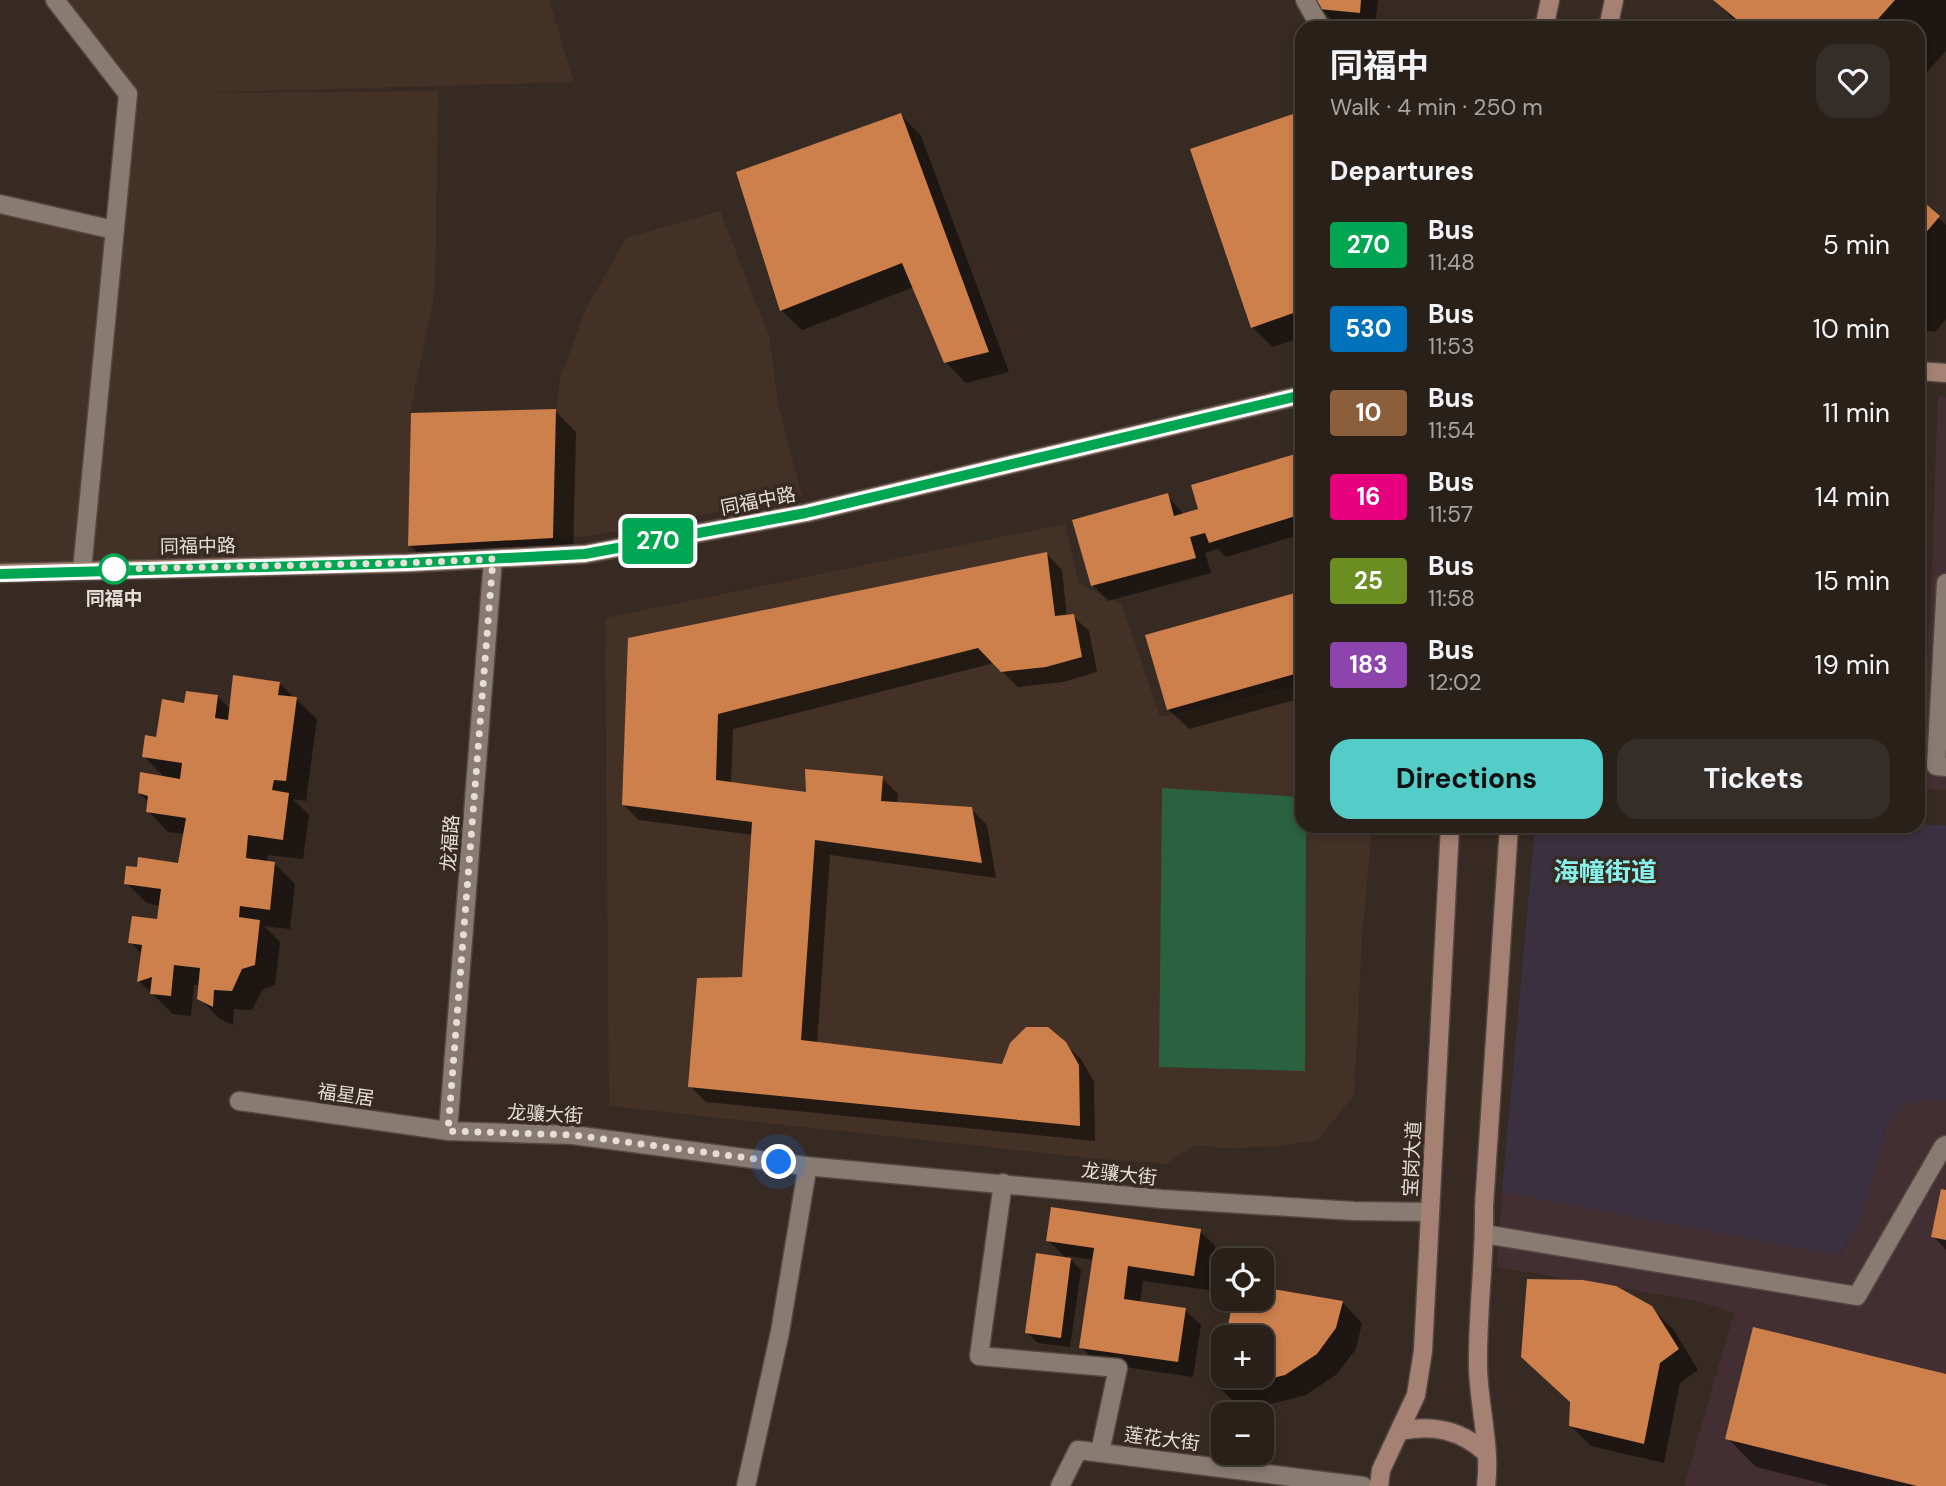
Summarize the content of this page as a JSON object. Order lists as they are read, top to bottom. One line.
{"streets":{"main road":["同福中路","宝岗大道"],"street":["龙福路","福星居","龙骧大街","莲花大街"]},"crossings":[["同福中路","龙福路"],["龙福路","福星居"],["龙福路","龙骧大街"],["福星居","龙骧大街"],["龙骧大街","宝岗大道"]],"districts":["海幢街道"],"places":["同福中"],"lines":["bus line 270"],"page":{"on_map":"270","heading":[["同福中","Walk · 4 min · 250 m"],"Departures"],"list":[{"mark":"270","name":"Bus","note":"11:48","value":"5 min"},{"mark":"530","name":"Bus","note":"11:53","value":"10 min"},{"mark":"10","name":"Bus","note":"11:54","value":"11 min"},{"mark":"16","name":"Bus","note":"11:57","value":"14 min"},{"mark":"25","name":"Bus","note":"11:58","value":"15 min"},{"mark":"183","name":"Bus","note":"12:02","value":"19 min"}],"buttons":["Directions","Tickets"],"map_buttons":["+","−"]}}
